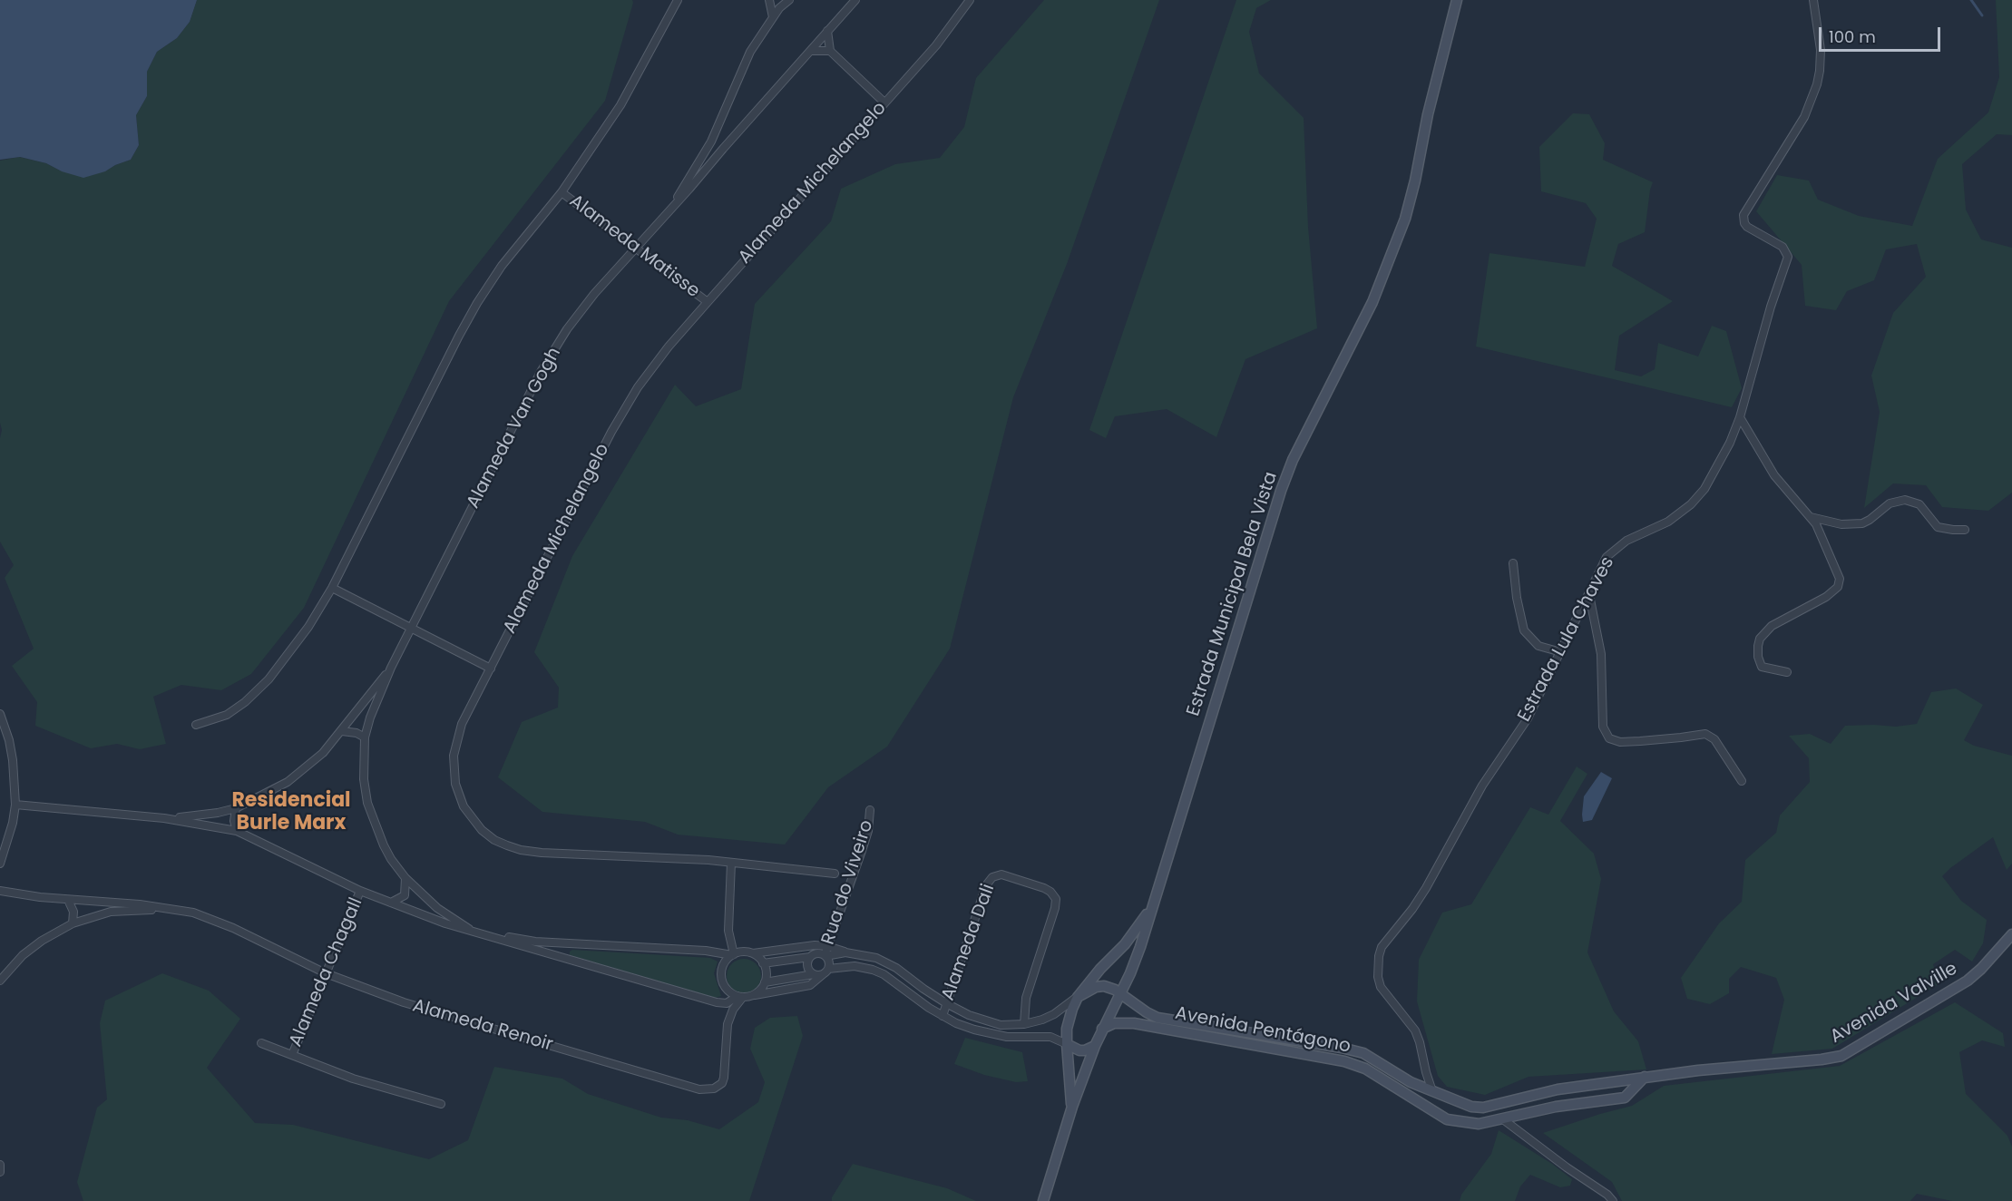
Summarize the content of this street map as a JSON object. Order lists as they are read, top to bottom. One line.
{"streets":{"main road":["Estrada Municipal Bela Vista","Avenida Valville","Avenida Pentágono"],"street":["Alameda Michelangelo","Alameda Matisse","Alameda Van Gogh","Estrada Lula Chaves","Rua do Viveiro","Alameda Dali","Alameda Chagall","Alameda Renoir"]},"crossings":[["Alameda Michelangelo","Alameda Matisse"],["Alameda Matisse","Alameda Van Gogh"],["Estrada Municipal Bela Vista","Avenida Pentágono"],["Estrada Lula Chaves","Avenida Pentágono"],["Alameda Chagall","Alameda Renoir"],["Avenida Valville","Avenida Pentágono"]],"districts":["Residencial Burle Marx"],"scale_bar":"100 m"}
